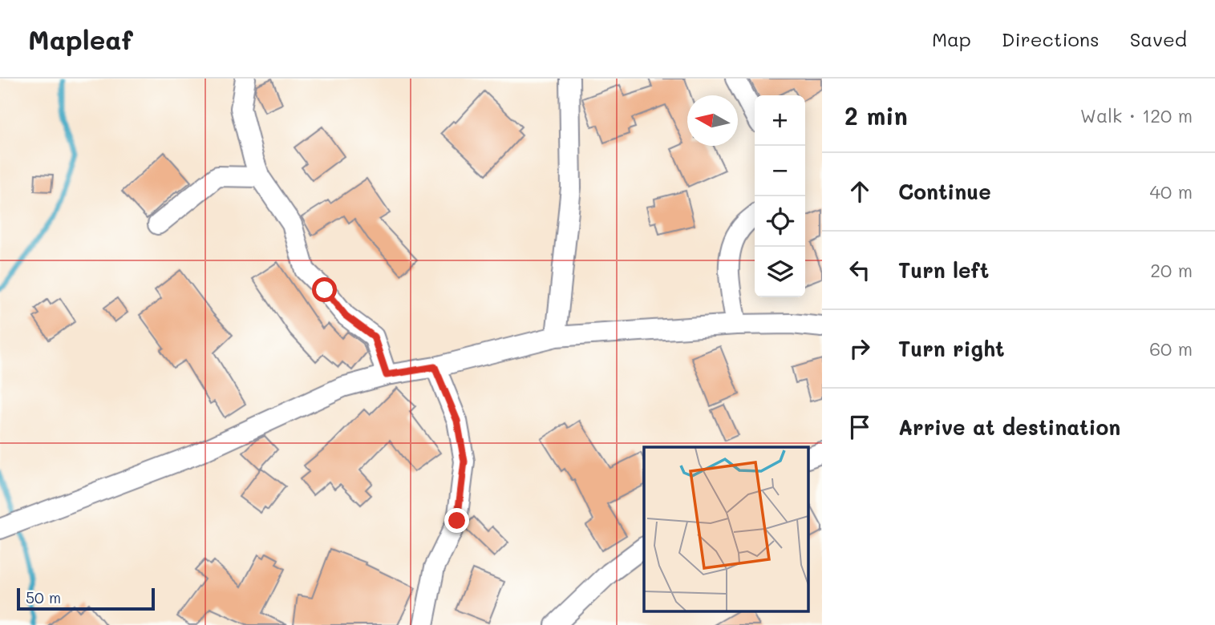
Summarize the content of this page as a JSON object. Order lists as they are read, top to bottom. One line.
{"scale_bar":"50 m","north":"left","page":{"header":"Mapleaf","nav":["Map","Directions","Saved"],"heading":["2 min","Walk · 120 m"],"map_buttons":["+","−"],"list":[["Continue","40 m"],["Turn left","20 m"],["Turn right","60 m"],"Arrive at destination"],"scale":"50 m"}}
